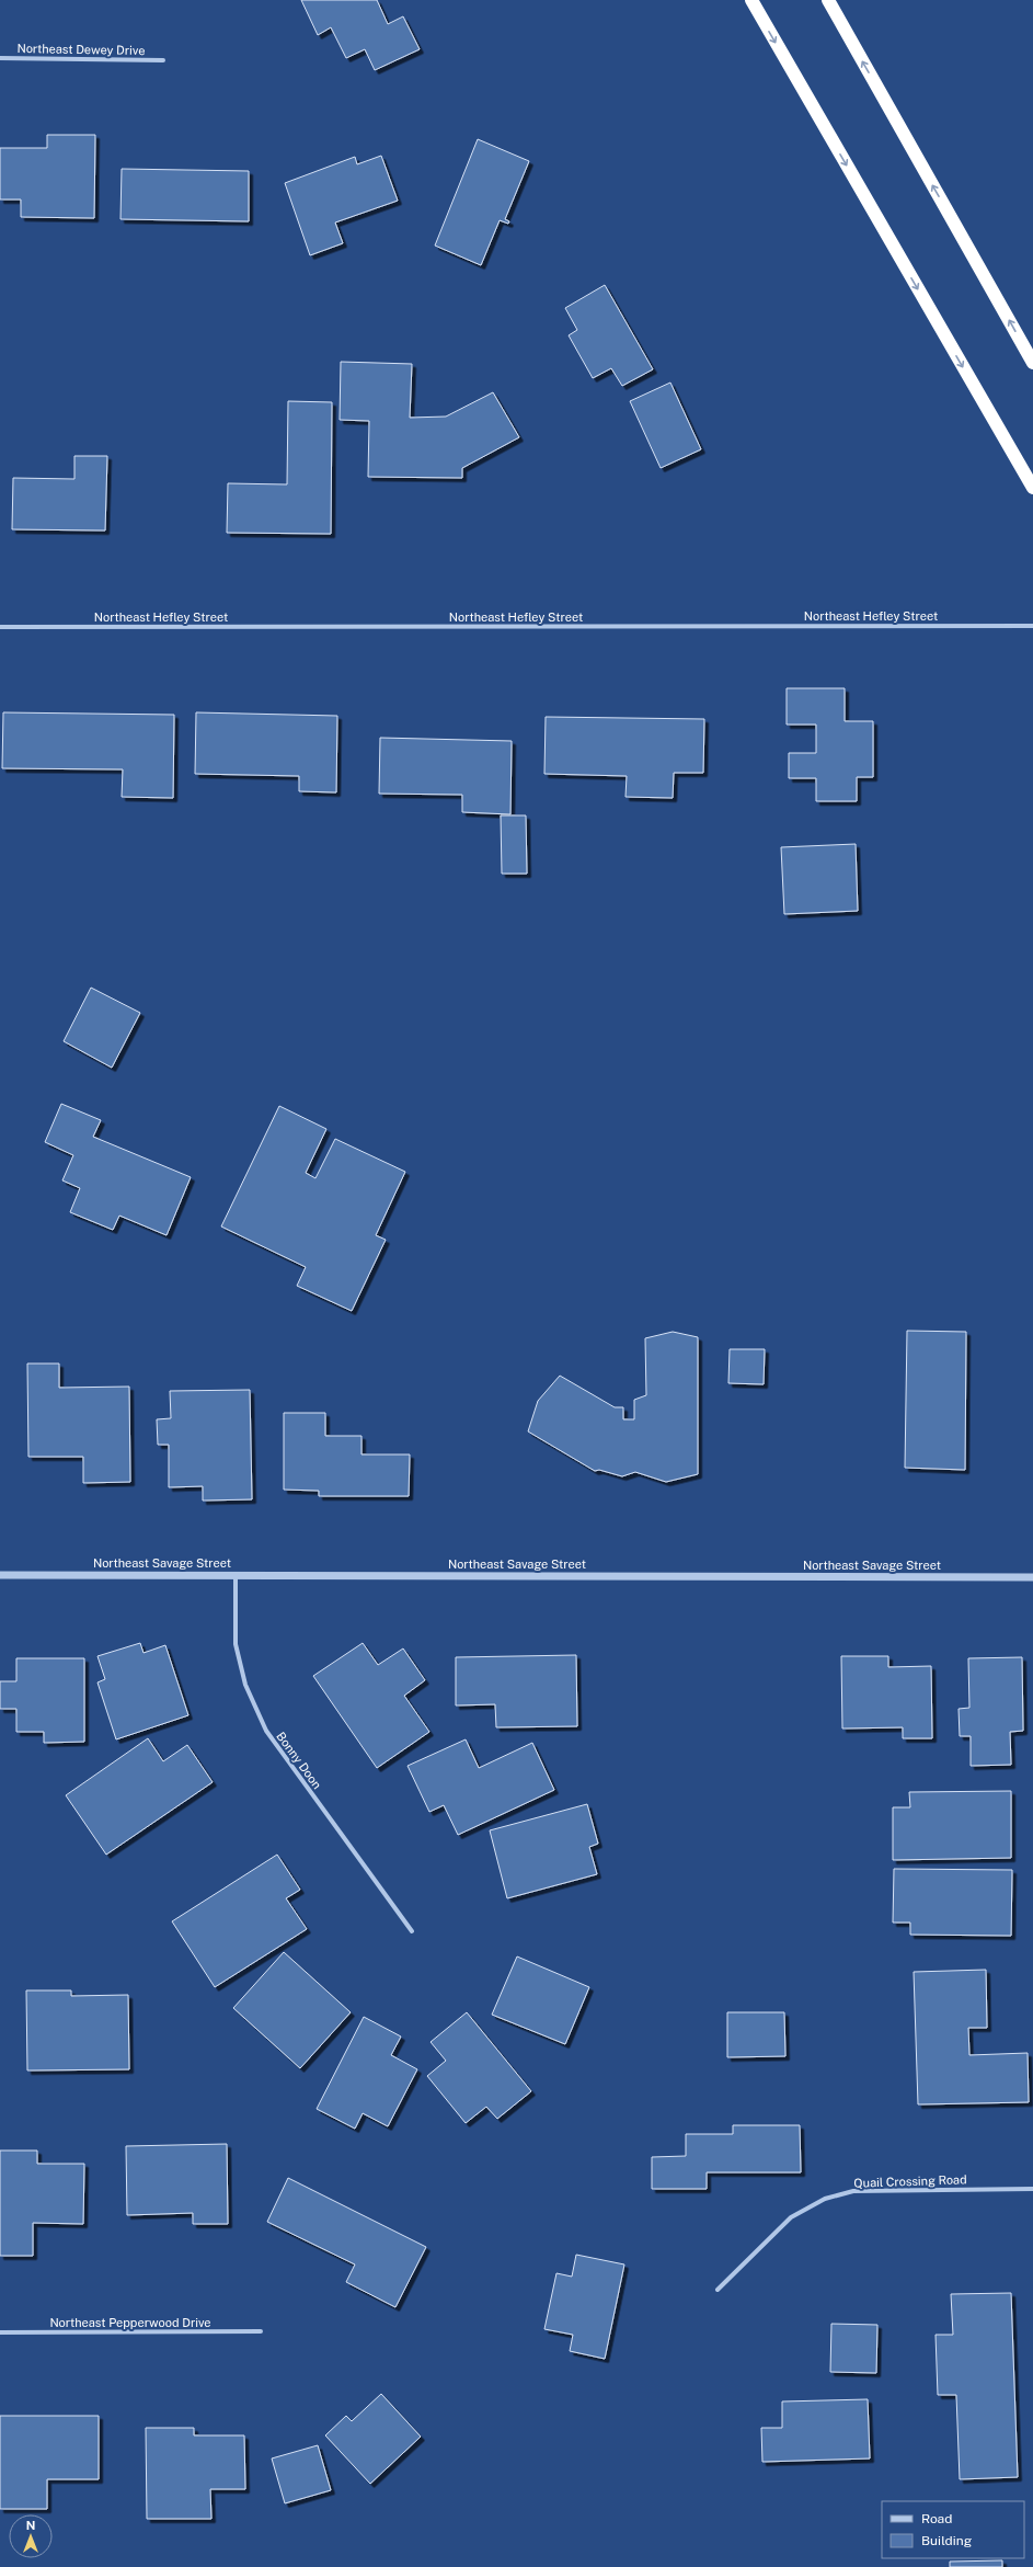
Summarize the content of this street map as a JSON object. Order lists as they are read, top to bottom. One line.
{"streets":{"street":["Northeast Dewey Drive","Northeast Hefley Street","Northeast Savage Street","Bonny Doon","Quail Crossing Road","Northeast Pepperwood Drive"]},"crossings":[["Northeast Savage Street","Bonny Doon"]],"legend":["Road","Building"],"north":"top"}
